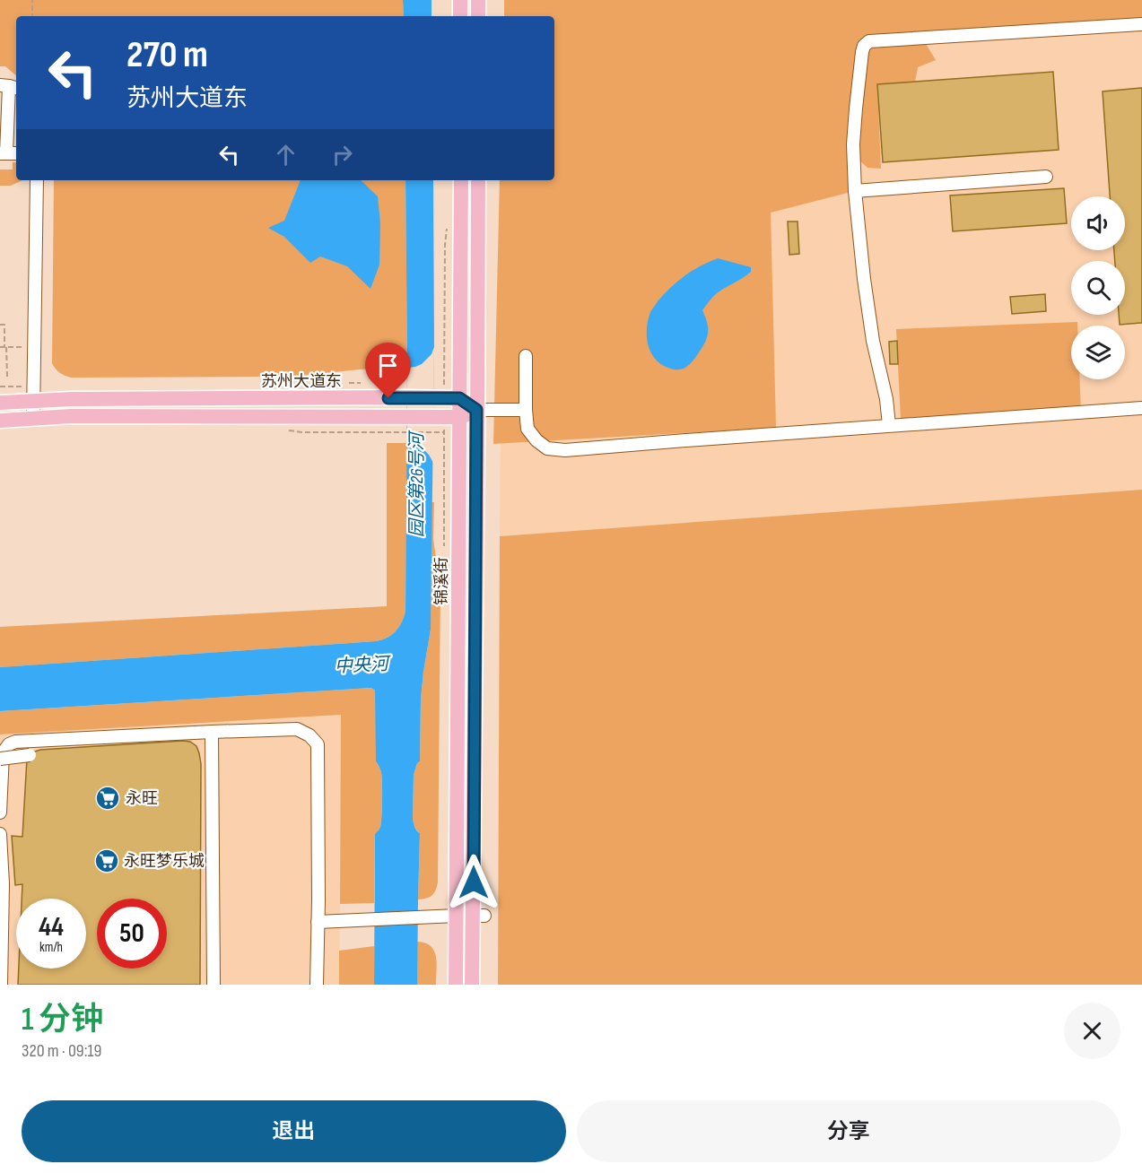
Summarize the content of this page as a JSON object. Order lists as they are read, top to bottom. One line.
{"streets":{"main road":["苏州大道东","锦溪街"]},"crossings":[["苏州大道东","锦溪街"]],"water":["园区第26号河","中央河"],"places":{"supermarket":["永旺","永旺梦乐城"]},"page":{"turn":["270 m","苏州大道东"],"speed":"44 km/h","limit":"50","heading":["1 分钟","320 m · 09:19"],"buttons":["退出","分享"]}}
